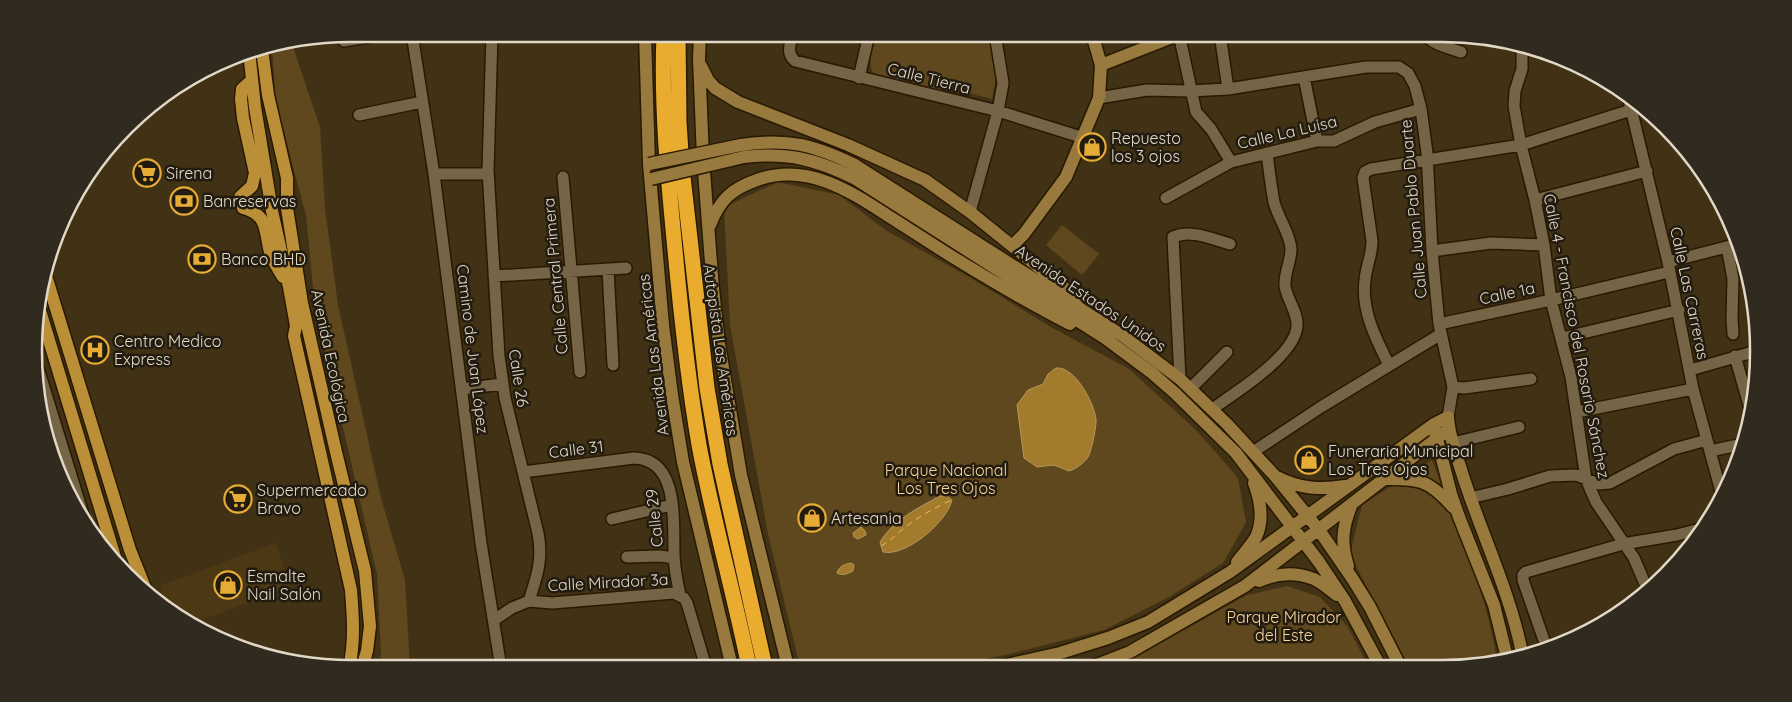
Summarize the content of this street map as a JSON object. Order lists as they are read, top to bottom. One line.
{"streets":{"highway":["Autopista Las Américas"],"main road":["Avenida Ecológica"],"street":["Calle Tierra","Calle La Luisa","Calle Juan Pablo Duarte","Calle Central Primera","Calle 1a","Calle Las Carreras","Avenida Estados Unidos","Calle 4 - Francisco del Rosario Sánchez","Camino de Juan López","Avenida Las Américas","Calle 26","Calle 31","Calle 29","Calle Mirador 3a"]},"crossings":[["Calle La Luisa","Calle Juan Pablo Duarte"],["Calle Juan Pablo Duarte","Calle 1a"],["Calle 1a","Calle Las Carreras"],["Calle 1a","Avenida Estados Unidos"],["Calle 1a","Calle 4 - Francisco del Rosario Sánchez"],["Avenida Estados Unidos","Avenida Las Américas"],["Camino de Juan López","Calle Mirador 3a"],["Calle 26","Calle 31"],["Calle 26","Calle Mirador 3a"],["Calle 31","Calle 29"],["Calle 29","Calle Mirador 3a"]],"parks":["Parque Nacional Los Tres Ojos","Parque Mirador del Este"],"places":{"shop":["Repuesto los 3 ojos","Funeraria Municipal Los Tres Ojos","Artesania","Esmalte Nail Salón"],"supermarket":["Sirena","Supermercado Bravo"],"bank":["Banreservas","Banco BHD"],"hospital":["Centro Medico Express"]}}
